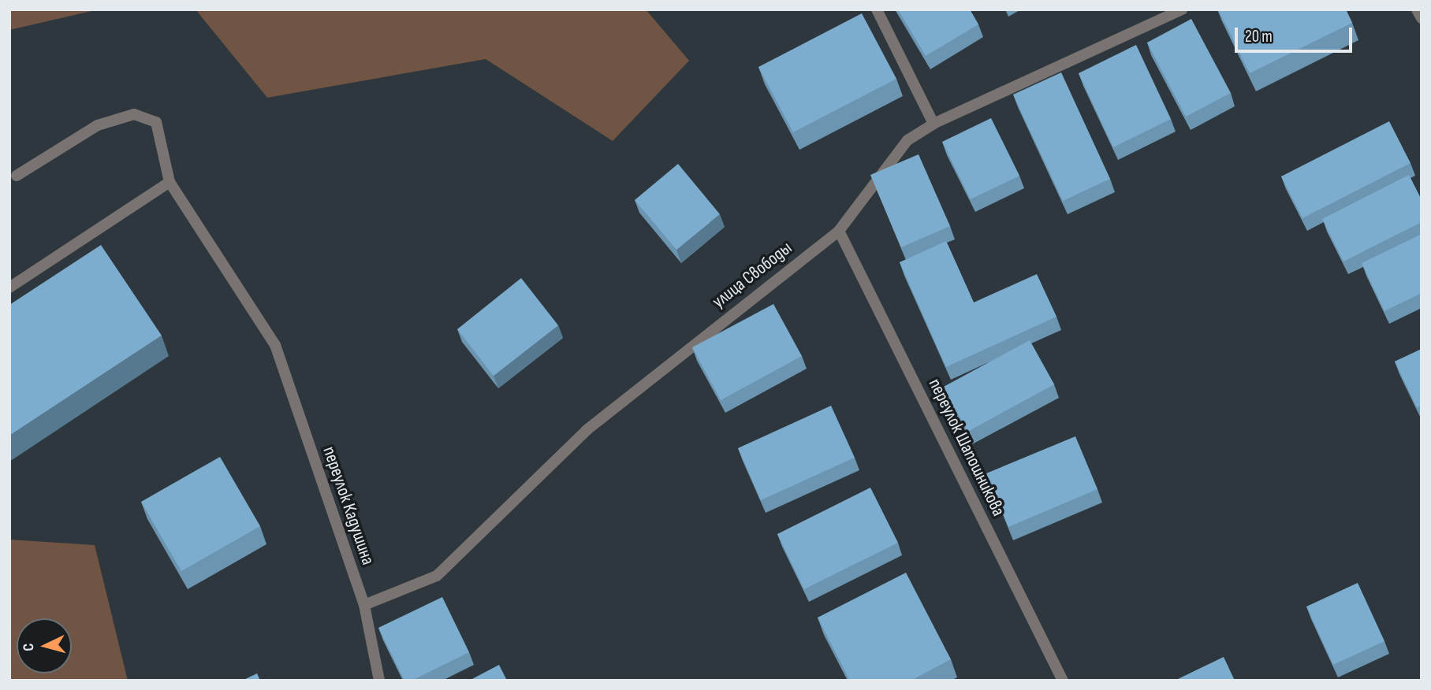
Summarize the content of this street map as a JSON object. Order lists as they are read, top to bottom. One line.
{"streets":{"street":["улица Свободы","переулок Шапошникова","переулок Кадушина"]},"crossings":[["улица Свободы","переулок Шапошникова"],["улица Свободы","переулок Кадушина"]],"scale_bar":"20 m","north":"left"}
